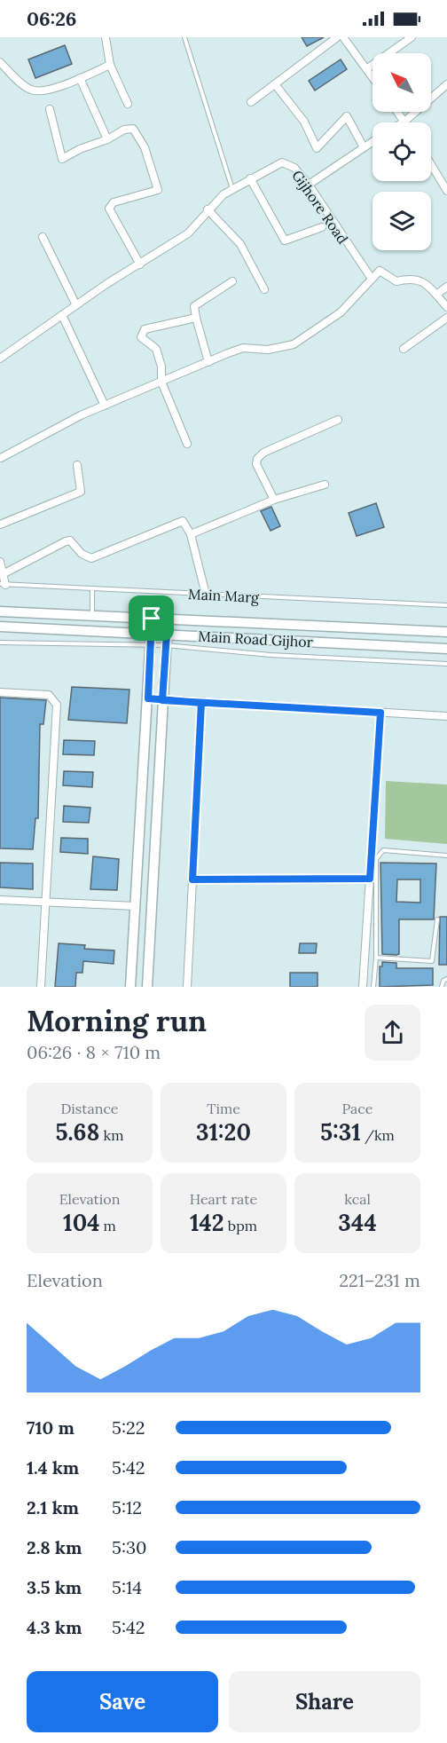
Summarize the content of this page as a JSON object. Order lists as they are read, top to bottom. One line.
{"streets":{"street":["Gijhore Road","Main Road Gijhor"],"lane":["Main Marg"]},"north":"top left","page":{"status":"06:26","heading":["Morning run","06:26 · 8 × 710 m"],"stats":[["Distance","5.68 km"],["Time","31:20"],["Pace","5:31 /km"],["Elevation","104 m"],["Heart rate","142 bpm"],["kcal","344"]],"chart":["Elevation","221–231 m"],"list":[{"name":"710 m","note":"5:22"},{"name":"1.4 km","note":"5:42"},{"name":"2.1 km","note":"5:12"},{"name":"2.8 km","note":"5:30"},{"name":"3.5 km","note":"5:14"},{"name":"4.3 km","note":"5:42"}],"buttons":["Save","Share"]}}
